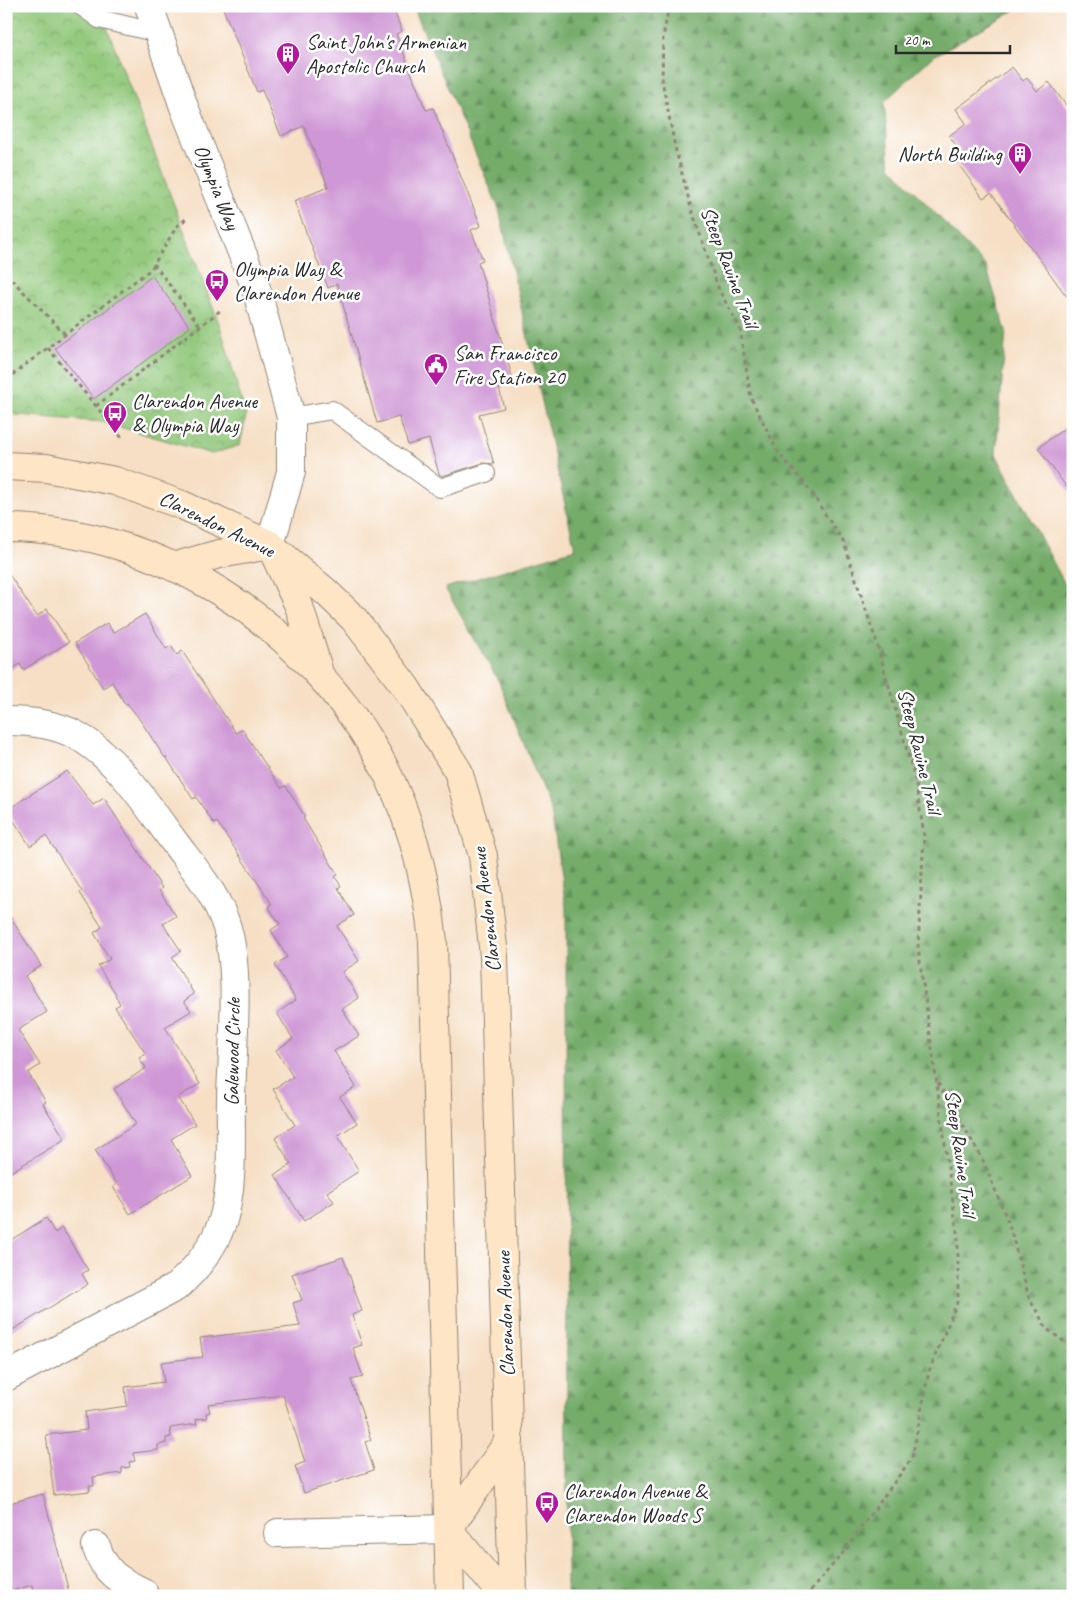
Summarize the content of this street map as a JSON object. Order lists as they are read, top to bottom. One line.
{"streets":{"main road":["Clarendon Avenue"],"street":["Olympia Way","Galewood Circle"],"path":["Steep Ravine Trail"]},"crossings":[["Olympia Way","Clarendon Avenue"]],"places":{"building":["Saint John's Armenian Apostolic Church","North Building"],"bus stop":["Olympia Way & Clarendon Avenue","Clarendon Avenue & Olympia Way","Clarendon Avenue & Clarendon Woods S"],"public building":["San Francisco Fire Station 20"]},"scale_bar":"20 m"}
